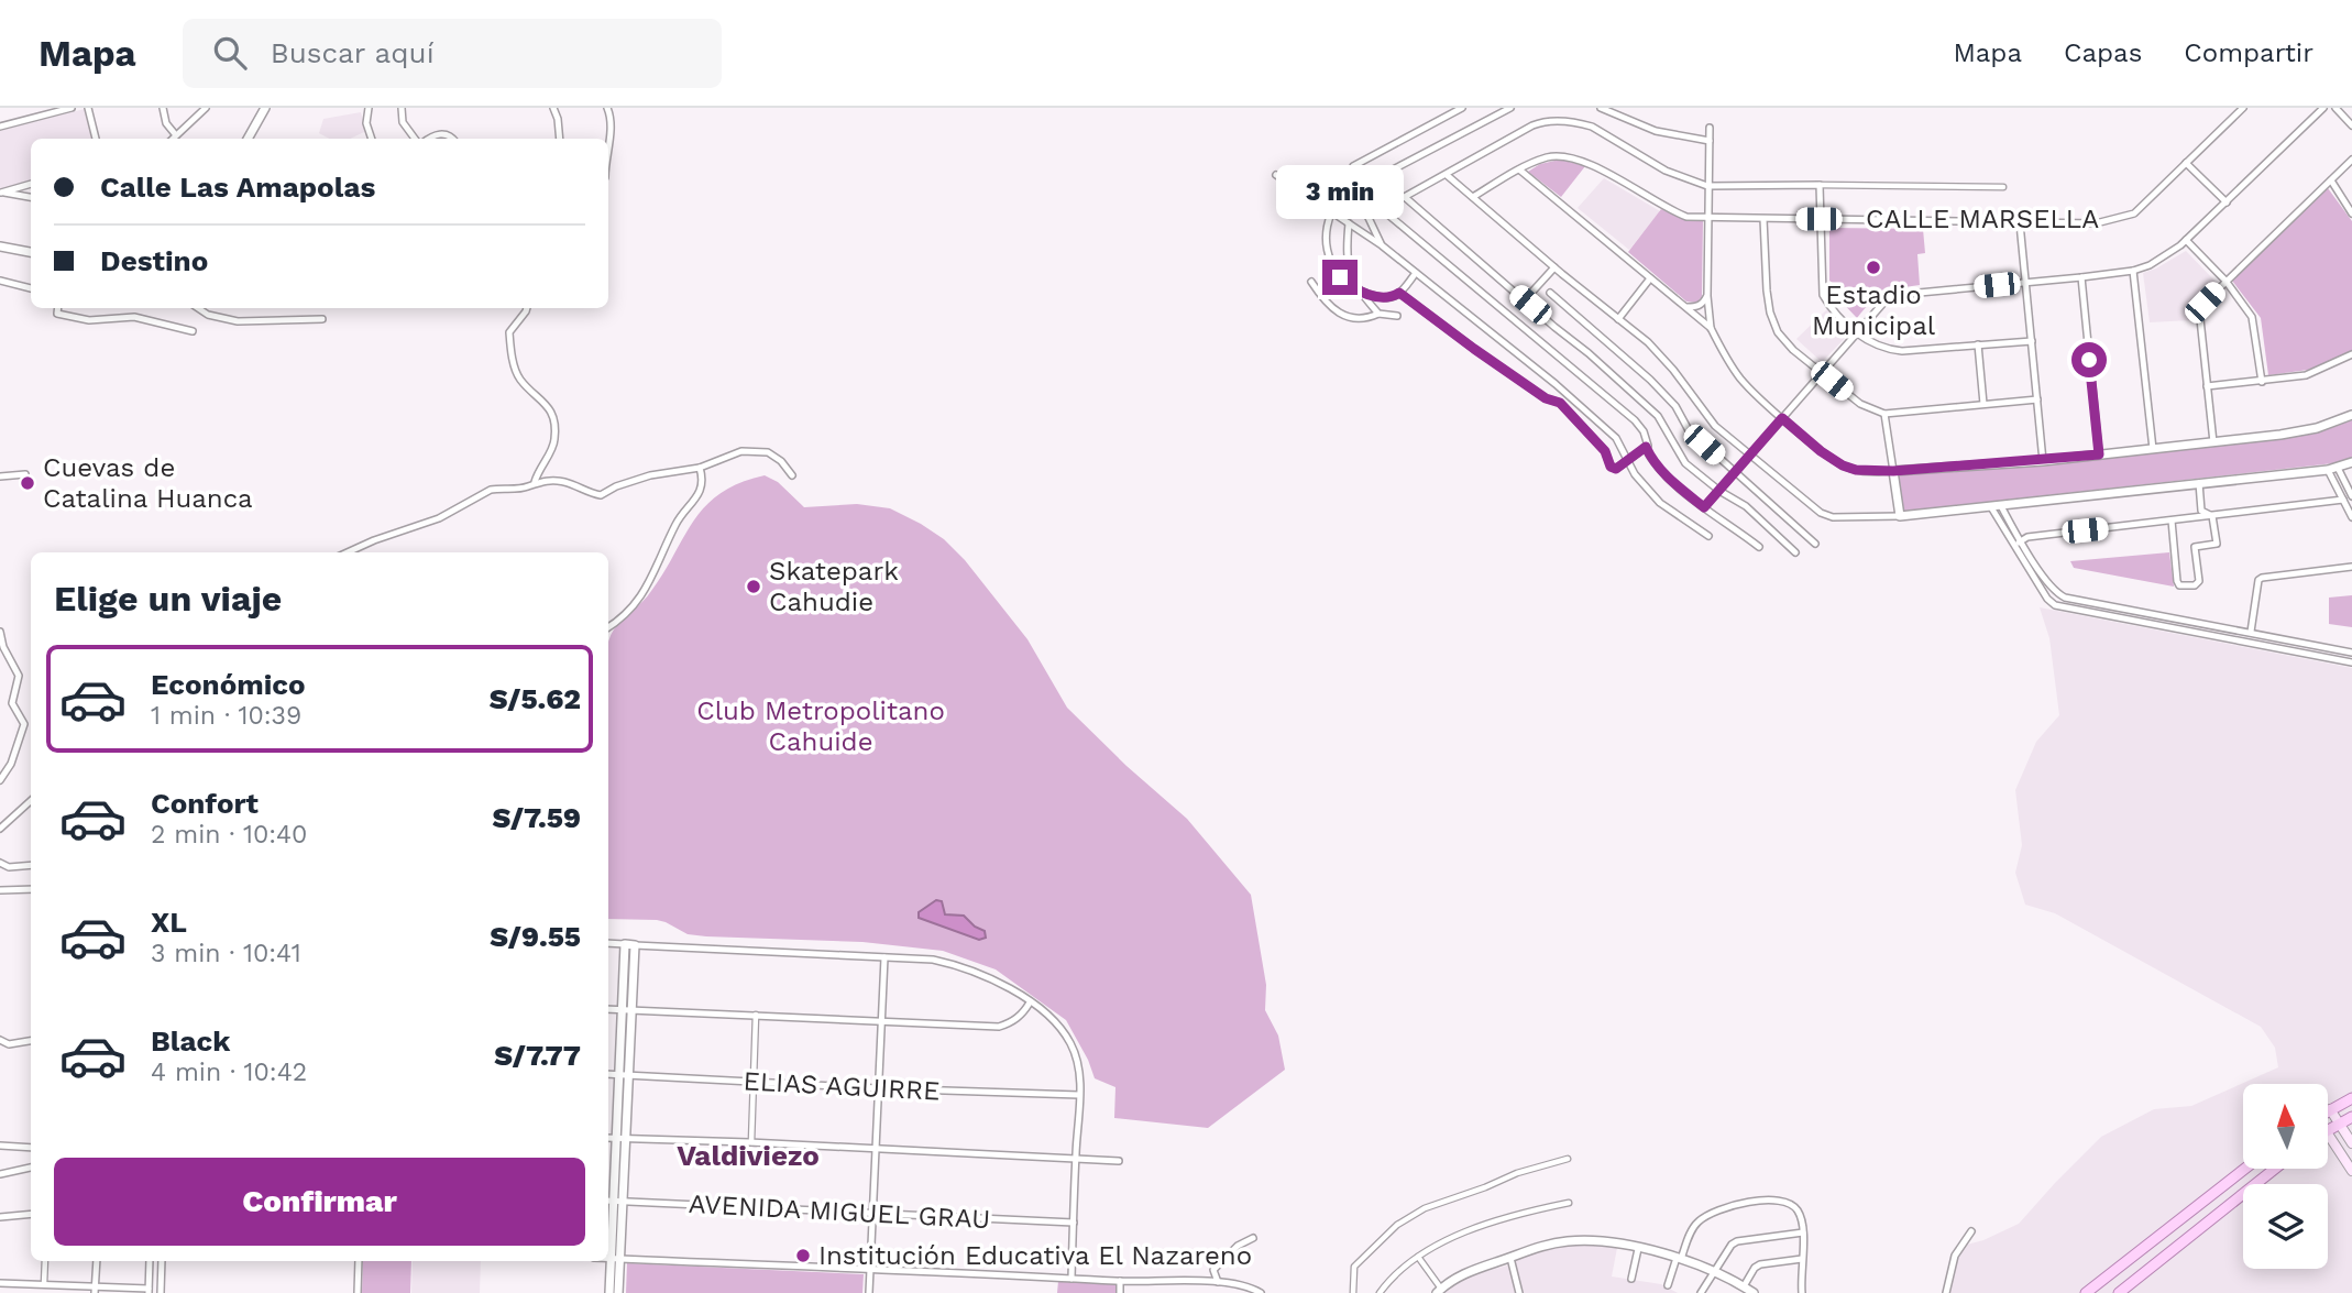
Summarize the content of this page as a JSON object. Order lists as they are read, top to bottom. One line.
{"streets":{"street":["CALLE MARSELLA","ELIAS AGUIRRE","AVENIDA MIGUEL GRAU"]},"districts":["Valdiviezo"],"parks":["Club Metropolitano Cahuide"],"places":["Estadio Municipal","Cuevas de Catalina Huanca","Skatepark Cahudie","Institución Educativa El Nazareno"],"north":"top","page":{"header":"Mapa","search":"Buscar aquí","nav":["Mapa","Capas","Compartir"],"banner":["Calle Las Amapolas","Destino"],"bubble":"3 min","heading":"Elige un viaje","list":[{"name":"Económico","note":"1 min · 10:39","value":"S/5.62"},{"name":"Confort","note":"2 min · 10:40","value":"S/7.59"},{"name":"XL","note":"3 min · 10:41","value":"S/9.55"},{"name":"Black","note":"4 min · 10:42","value":"S/7.77"}],"buttons":"Confirmar"}}
